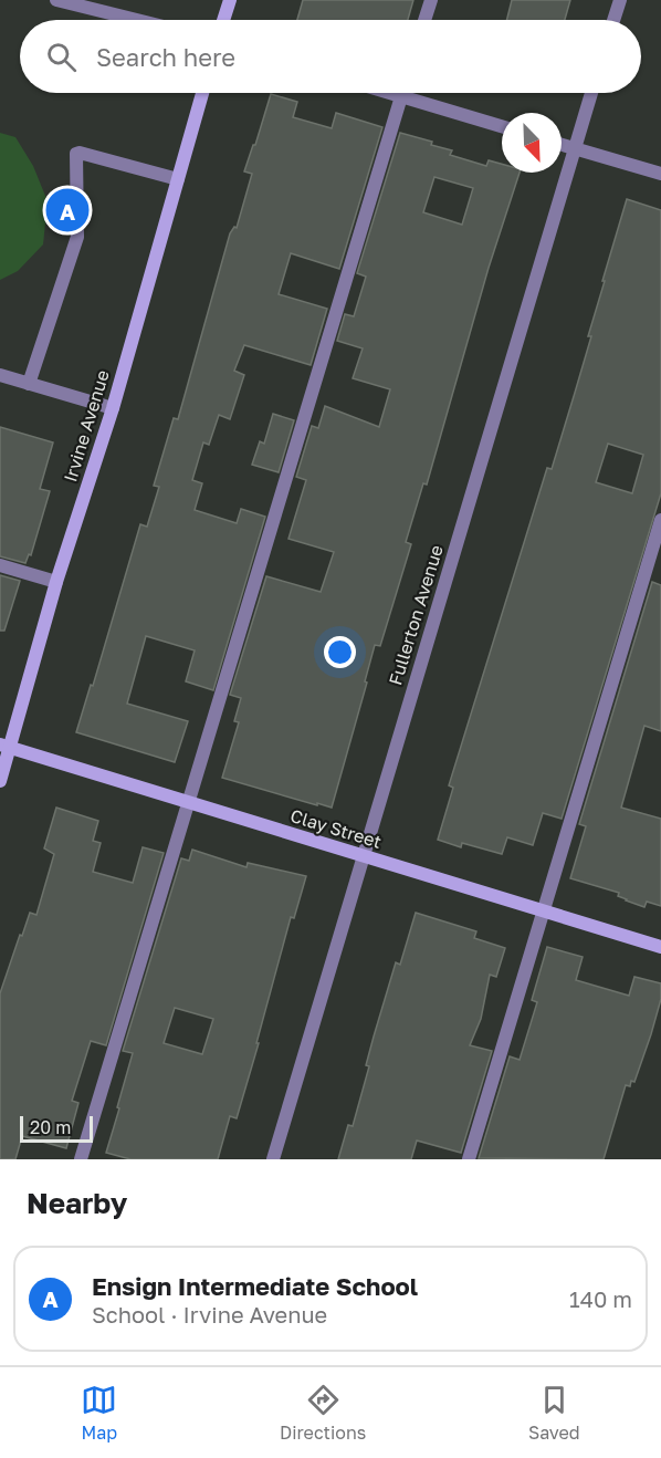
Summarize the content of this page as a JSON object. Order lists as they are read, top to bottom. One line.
{"streets":{"main road":["Irvine Avenue","Clay Street"],"street":["Fullerton Avenue"]},"crossings":[["Irvine Avenue","Clay Street"],["Fullerton Avenue","Clay Street"]],"scale_bar":"20 m","north":"bottom right","page":{"search":"Search here","pins":"A","scale":"20 m","heading":"Nearby","list":[{"mark":"A","name":"Ensign Intermediate School","note":"School · Irvine Avenue","value":"140 m"}],"nav":["Map","Directions","Saved"]}}
